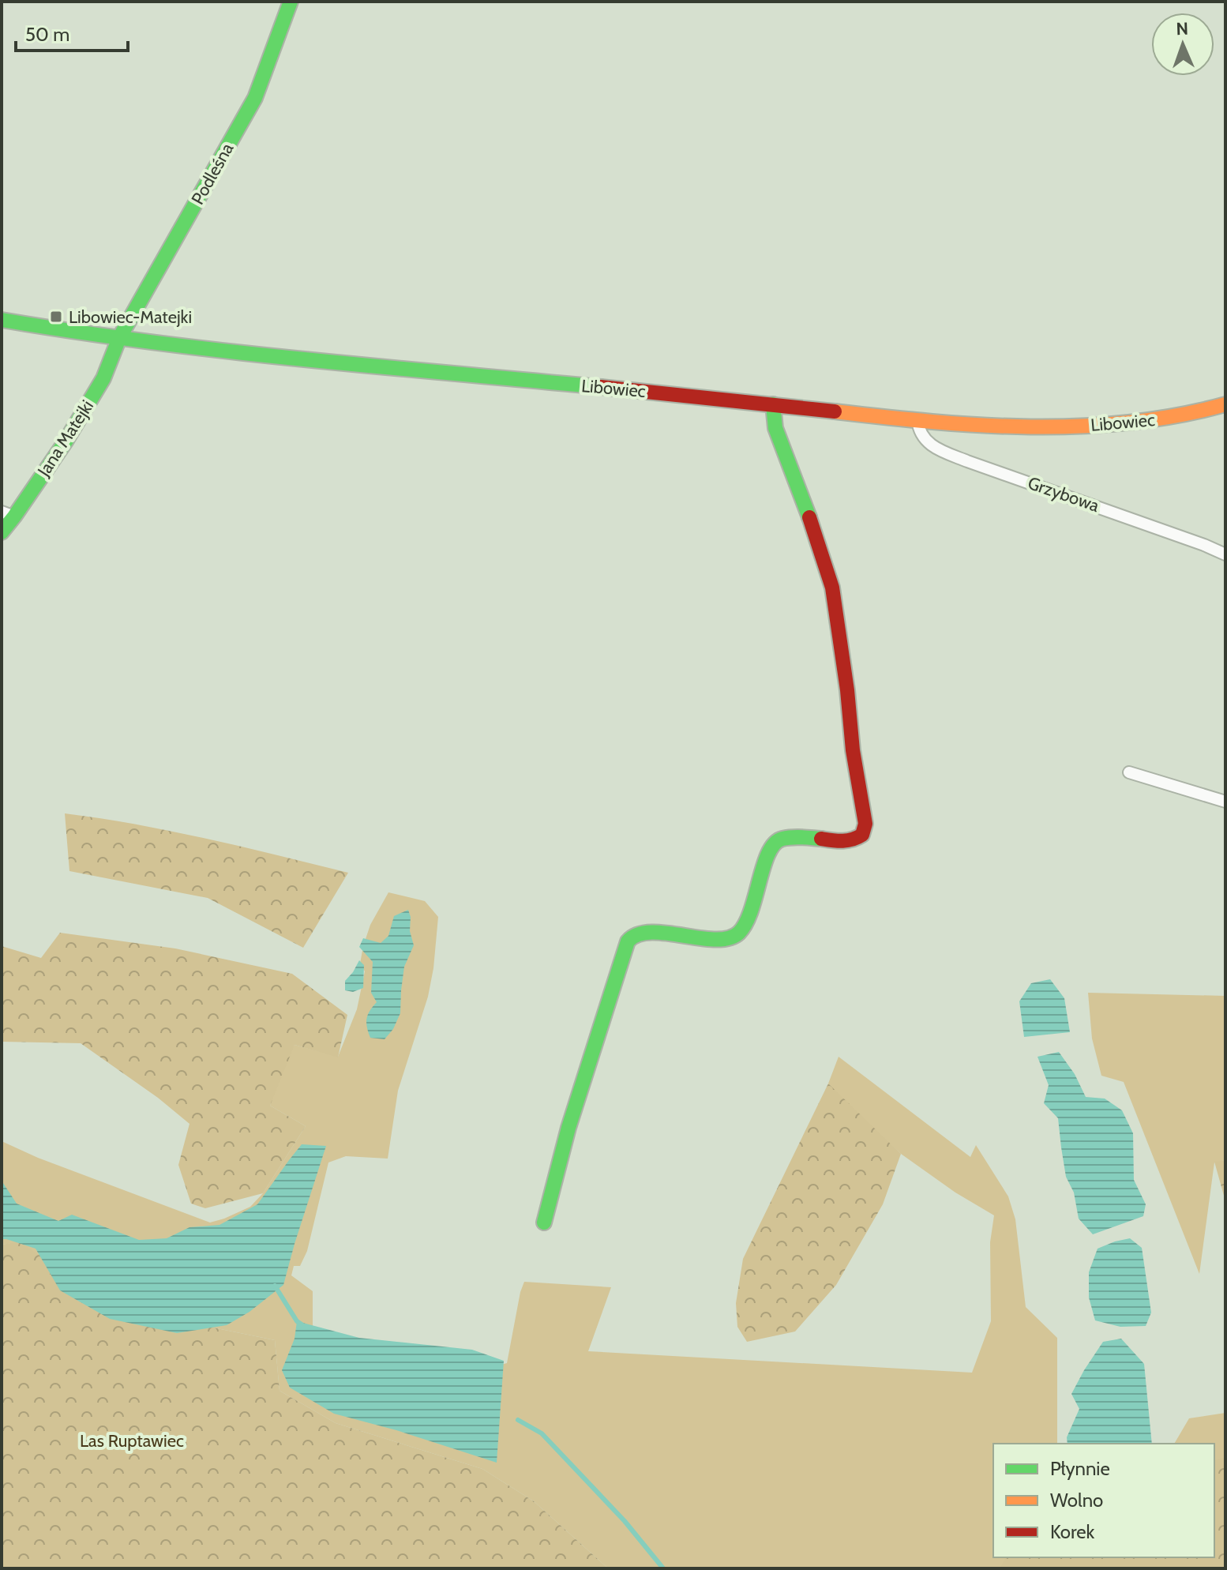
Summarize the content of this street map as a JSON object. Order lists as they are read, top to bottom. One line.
{"streets":{"street":["Podleśna","Libowiec","Jana Matejki","Grzybowa"]},"crossings":[["Podleśna","Libowiec"],["Podleśna","Jana Matejki"],["Libowiec","Jana Matejki"],["Libowiec","Grzybowa"]],"parks":["Las Ruptawiec"],"places":{"transit":["Libowiec-Matejki"]},"legend":["Płynnie","Wolno","Korek"],"scale_bar":"50 m","north":"top"}
